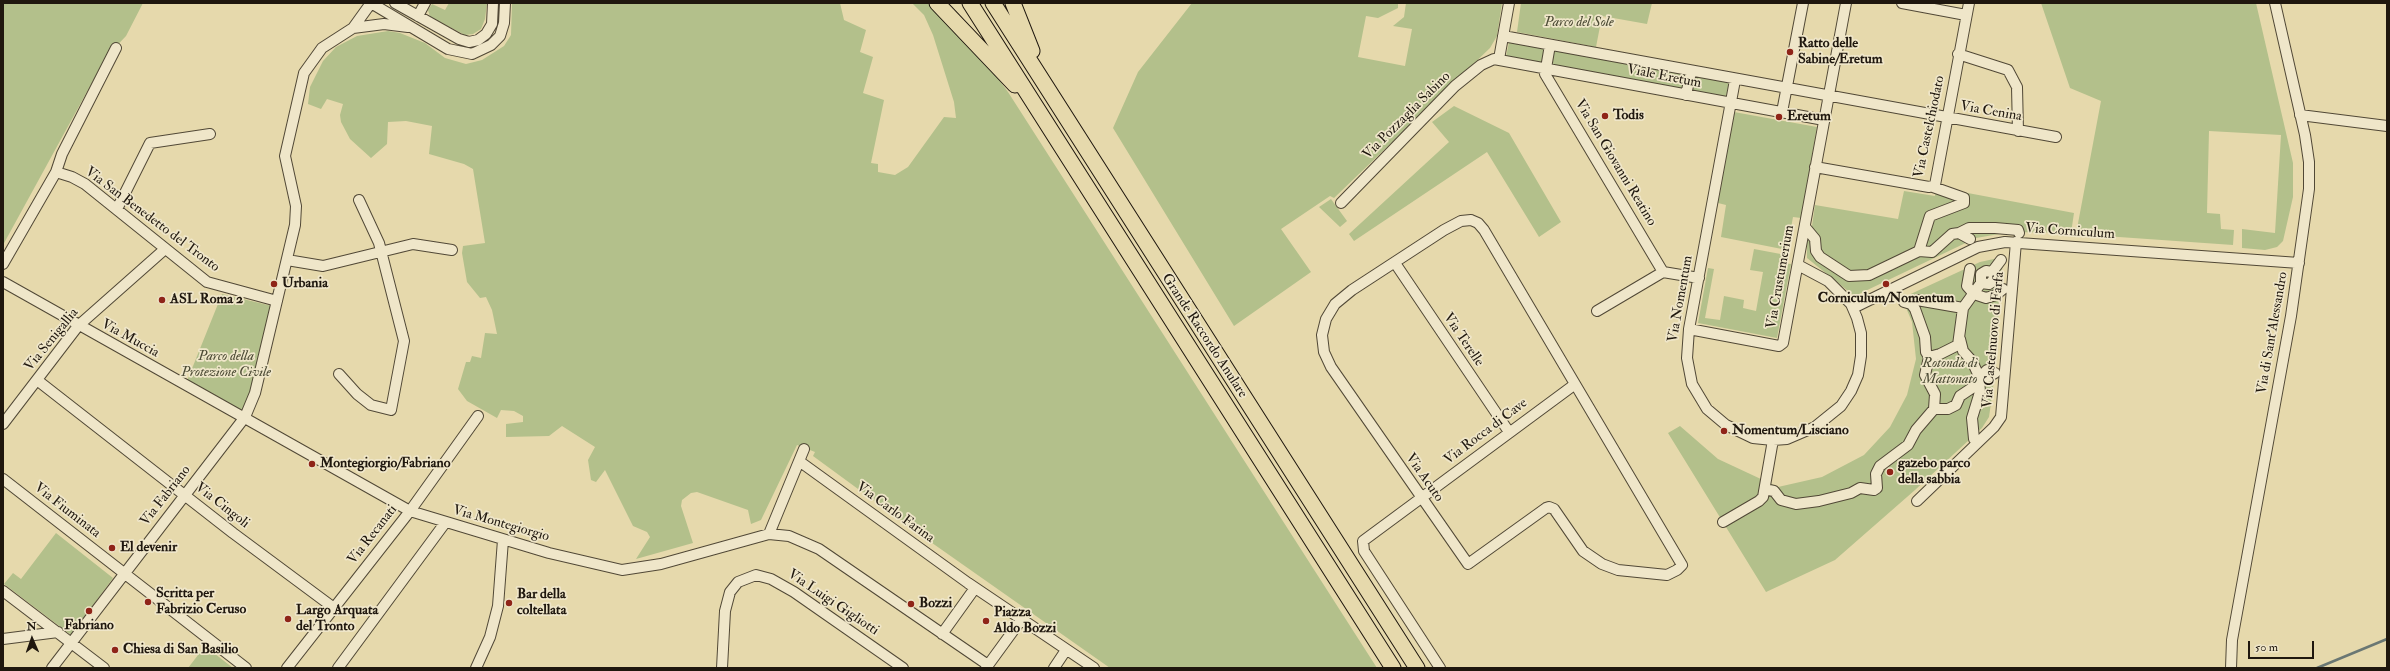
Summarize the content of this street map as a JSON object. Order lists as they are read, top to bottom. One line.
{"streets":{"highway":["Grande Raccordo Anulare"],"street":["Viale Eretum","Via Cenina","Via Pozzaglia Sabino","Via Castelchiodato","Via San Giovanni Reatino","Via San Benedetto del Tronto","Via Corniculum","Via Crustumerium","Via Nomentum","Via di Sant'Alessandro","Via Muccia","Via Senigallia","Via Terelle","Via Castelnuovo di Farfa","Via Rocca di Cave","Via Acuto","Via Fabriano","Via Cingoli","Via Fiuminata","Via Carlo Farina","Via Montegiorgio","Via Recanati","Via Luigi Gigliotti"]},"crossings":[["Viale Eretum","Via Cenina"],["Viale Eretum","Via Pozzaglia Sabino"],["Viale Eretum","Via San Giovanni Reatino"],["Viale Eretum","Via Crustumerium"],["Viale Eretum","Via Nomentum"],["Via Cenina","Via Castelchiodato"],["Via Cenina","Via Crustumerium"],["Via Castelchiodato","Via Crustumerium"],["Via San Benedetto del Tronto","Via Senigallia"],["Via San Benedetto del Tronto","Via Fabriano"],["Via Corniculum","Via Nomentum"],["Via Corniculum","Via di Sant'Alessandro"],["Via Corniculum","Via Castelnuovo di Farfa"],["Via Crustumerium","Via Nomentum"],["Via Muccia","Via Senigallia"],["Via Muccia","Via Fabriano"],["Via Muccia","Via Montegiorgio"],["Via Senigallia","Via Cingoli"],["Via Terelle","Via Rocca di Cave"],["Via Terelle","Via Acuto"],["Via Rocca di Cave","Via Acuto"],["Via Fabriano","Via Cingoli"],["Via Fabriano","Via Fiuminata"],["Via Fabriano","Via Montegiorgio"],["Via Cingoli","Via Recanati"],["Via Montegiorgio","Via Recanati"]],"parks":["Parco del Sole","Parco della Protezione Civile","Rotonda di Mattonato"],"places":["Ratto delle Sabine/Eretum","Todis","Eretum","Urbania","Corniculum/Nomentum","ASL Roma 2","Nomentum/Lisciano","Montegiorgio/Fabriano","gazebo parco della sabbia","El devenir","Scritta per Fabrizio Ceruso","Bar della coltellata","Bozzi","Fabriano","Largo Arquata del Tronto","Piazza Aldo Bozzi","Chiesa di San Basilio"],"scale_bar":"50 m","north":"top"}
